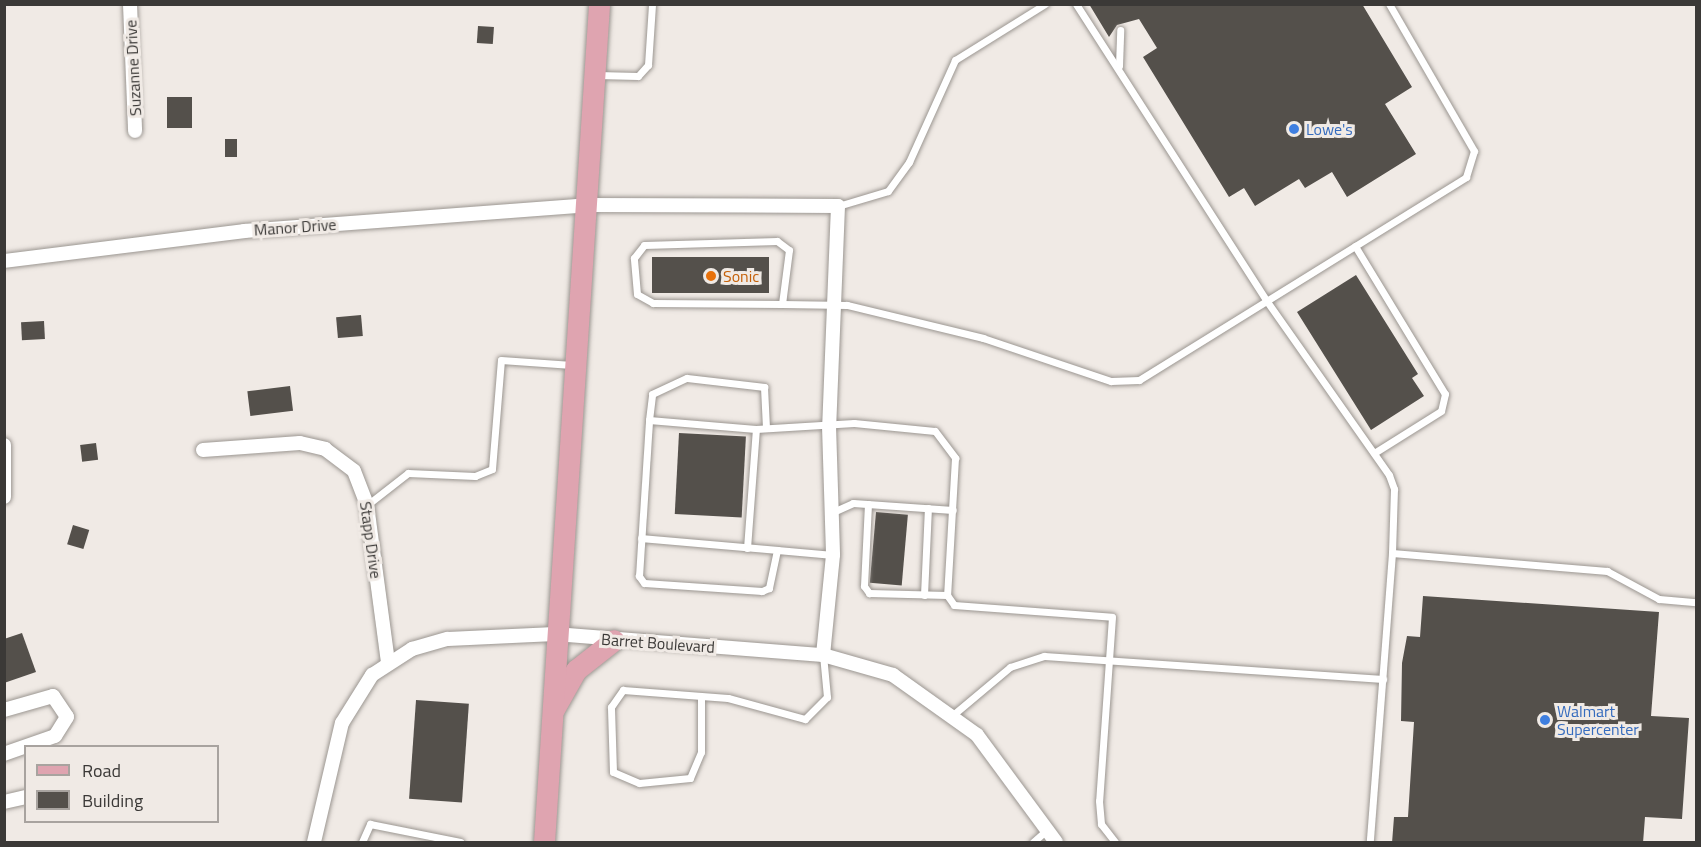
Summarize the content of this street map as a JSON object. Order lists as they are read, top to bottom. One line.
{"streets":{"street":["Suzanne Drive","Manor Drive","Stapp Drive","Barret Boulevard"]},"crossings":[["Stapp Drive","Barret Boulevard"]],"places":["Lowe's","Sonic","Walmart Supercenter"],"legend":["Road","Building"]}
